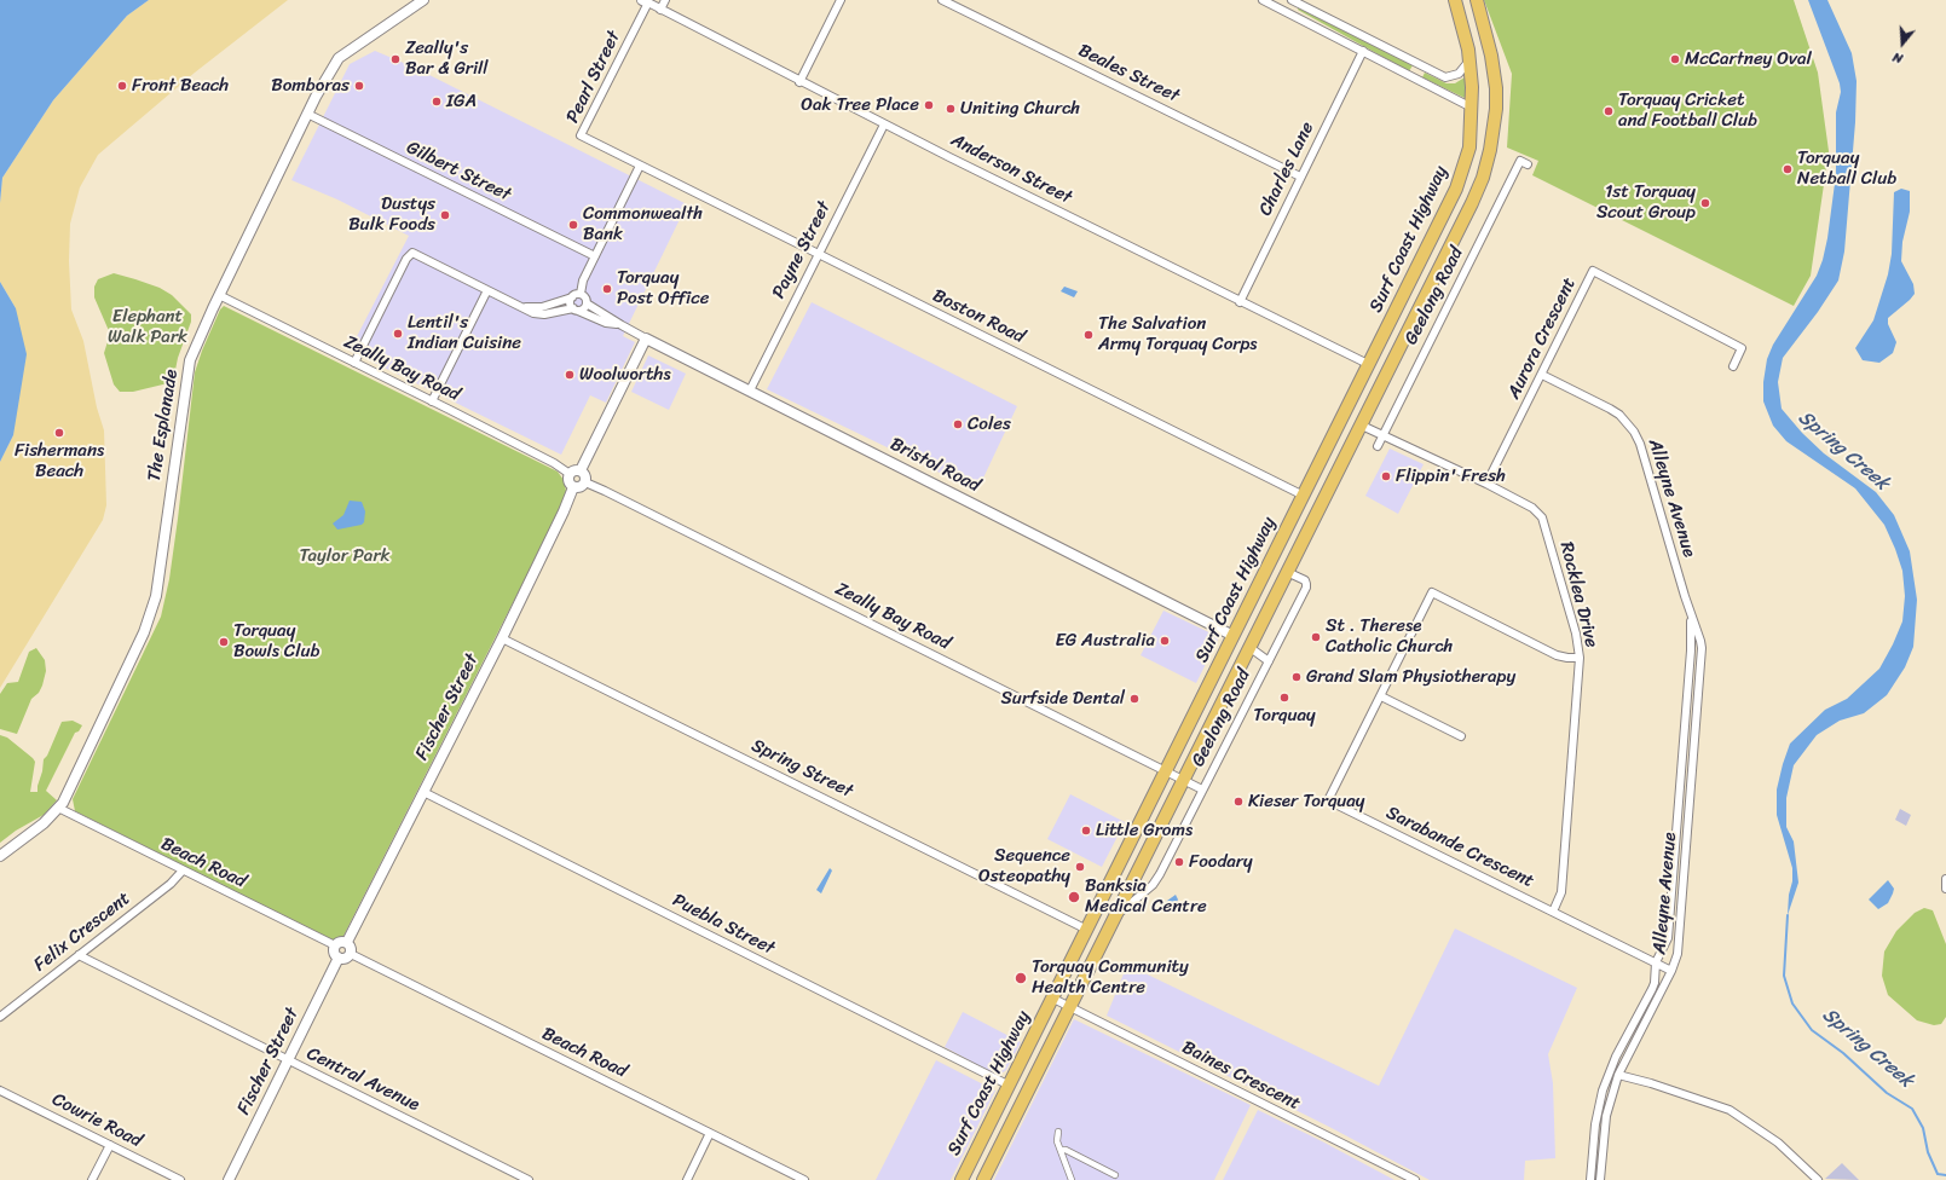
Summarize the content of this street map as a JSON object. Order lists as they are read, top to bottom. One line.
{"streets":{"main road":["Surf Coast Highway"],"street":["Beales Street","Pearl Street","Anderson Street","Charles Lane","Gilbert Street","Payne Street","Geelong Road","Boston Road","Aurora Crescent","Zeally Bay Road","The Esplanade","Bristol Road","Alleyne Avenue","Rocklea Drive","Fischer Street","Spring Street","Sarabande Crescent","Beach Road","Puebla Street","Felix Crescent","Baines Crescent","Central Avenue","Cowrie Road"]},"crossings":[["Beales Street","Charles Lane"],["Pearl Street","Anderson Street"],["Pearl Street","Boston Road"],["Anderson Street","Charles Lane"],["Anderson Street","Surf Coast Highway"],["Anderson Street","Payne Street"],["Gilbert Street","The Esplanade"],["Surf Coast Highway","Geelong Road"],["Surf Coast Highway","Boston Road"],["Surf Coast Highway","Zeally Bay Road"],["Surf Coast Highway","Bristol Road"],["Surf Coast Highway","Rocklea Drive"],["Surf Coast Highway","Spring Street"],["Surf Coast Highway","Puebla Street"],["Surf Coast Highway","Baines Crescent"],["Payne Street","Boston Road"],["Payne Street","Bristol Road"],["Geelong Road","Zeally Bay Road"],["Geelong Road","Rocklea Drive"],["Aurora Crescent","Alleyne Avenue"],["Aurora Crescent","Rocklea Drive"],["Zeally Bay Road","The Esplanade"],["Zeally Bay Road","Fischer Street"],["The Esplanade","Beach Road"],["Alleyne Avenue","Sarabande Crescent"],["Rocklea Drive","Sarabande Crescent"],["Fischer Street","Spring Street"],["Fischer Street","Beach Road"],["Fischer Street","Puebla Street"],["Fischer Street","Central Avenue"],["Beach Road","Felix Crescent"],["Felix Crescent","Central Avenue"]],"water":["Spring Creek"],"parks":["Elephant Walk Park","Taylor Park"],"places":["Zeally's Bar & Grill","McCartney Oval","Front Beach","Bomboras","IGA","Oak Tree Place","Uniting Church","Torquay Cricket and Football Club","Torquay Netball Club","1st Torquay Scout Group","Dustys Bulk Foods","Commonwealth Bank","Torquay Post Office","Lentil's Indian Cuisine","The Salvation Army Torquay Corps","Woolworths","Coles","Fishermans Beach","Flippin' Fresh","St . Therese Catholic Church","EG Australia","Torquay Bowls Club","Grand Slam Physiotherapy","Torquay","Surfside Dental","Kieser Torquay","Little Groms","Foodary","Sequence Osteopathy","Banksia Medical Centre","Torquay Community Health Centre"],"north":"bottom"}
